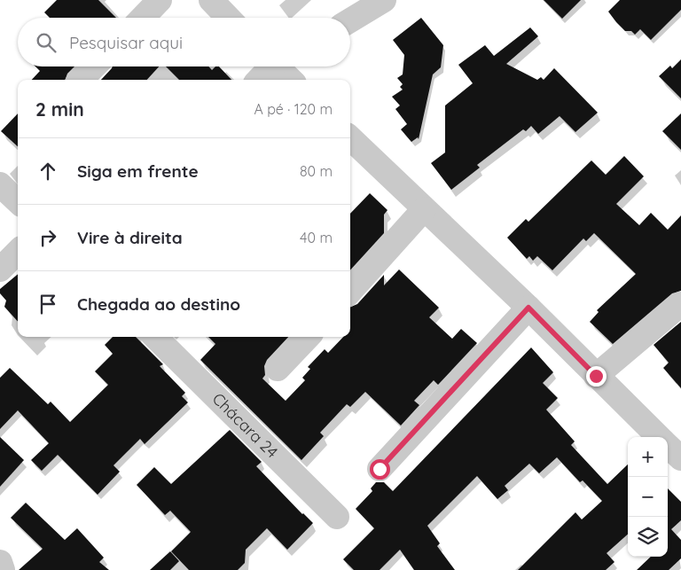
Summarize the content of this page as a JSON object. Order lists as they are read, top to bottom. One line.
{"streets":{"street":["Chácara 24"]},"page":{"search":"Pesquisar aqui","heading":["2 min","A pé · 120 m"],"list":[["Siga em frente","80 m"],["Vire à direita","40 m"],"Chegada ao destino"],"map_buttons":["+","−"]}}
